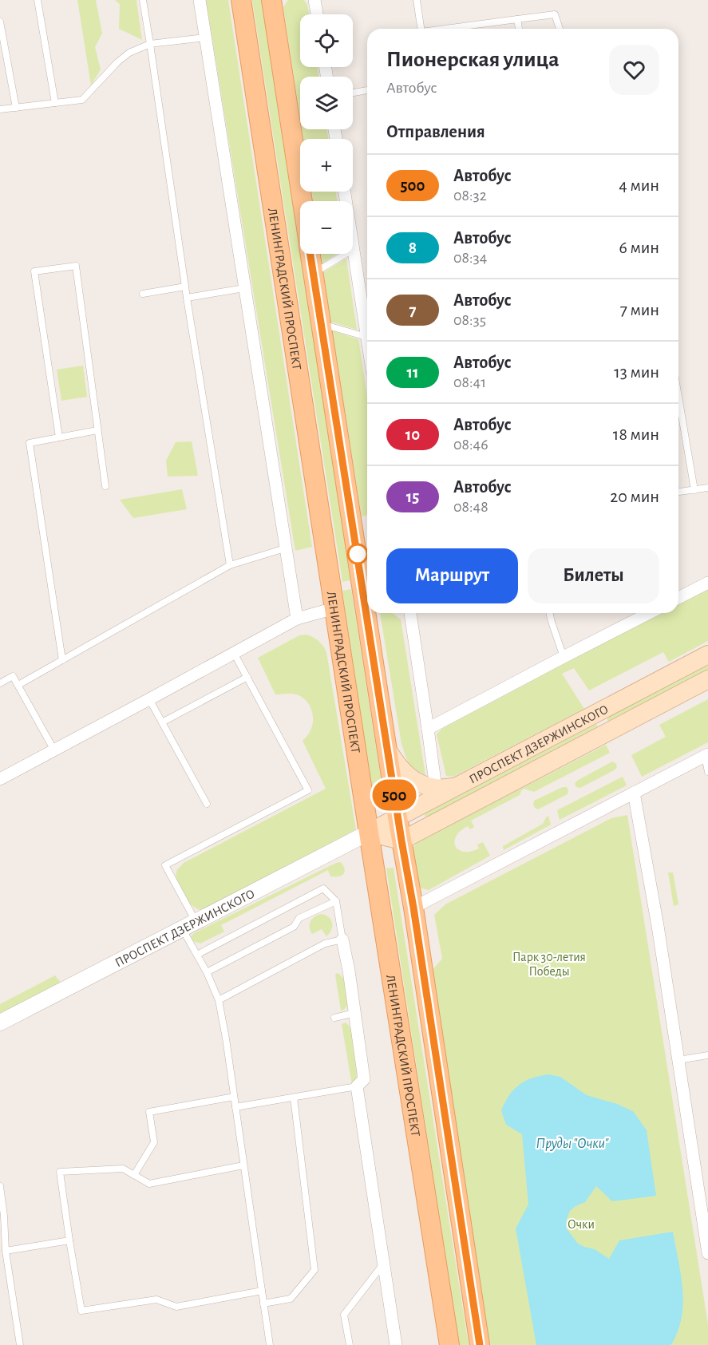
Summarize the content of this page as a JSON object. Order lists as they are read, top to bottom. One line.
{"streets":{"main road":["ЛЕНИНГРАДСКИЙ ПРОСПЕКТ","ПРОСПЕКТ ДЗЕРЖИНСКОГО"]},"crossings":[["ЛЕНИНГРАДСКИЙ ПРОСПЕКТ","ПРОСПЕКТ ДЗЕРЖИНСКОГО"]],"water":["Пруды \"Очки\""],"parks":["Парк 30-летия Победы","Очки"],"lines":["bus line 500"],"page":{"on_map":"500","map_buttons":["+","−"],"heading":[["Пионерская улица","Автобус"],"Отправления"],"list":[{"mark":"500","name":"Автобус","note":"08:32","value":"4 мин"},{"mark":"8","name":"Автобус","note":"08:34","value":"6 мин"},{"mark":"7","name":"Автобус","note":"08:35","value":"7 мин"},{"mark":"11","name":"Автобус","note":"08:41","value":"13 мин"},{"mark":"10","name":"Автобус","note":"08:46","value":"18 мин"},{"mark":"15","name":"Автобус","note":"08:48","value":"20 мин"}],"buttons":["Маршрут","Билеты"]}}
